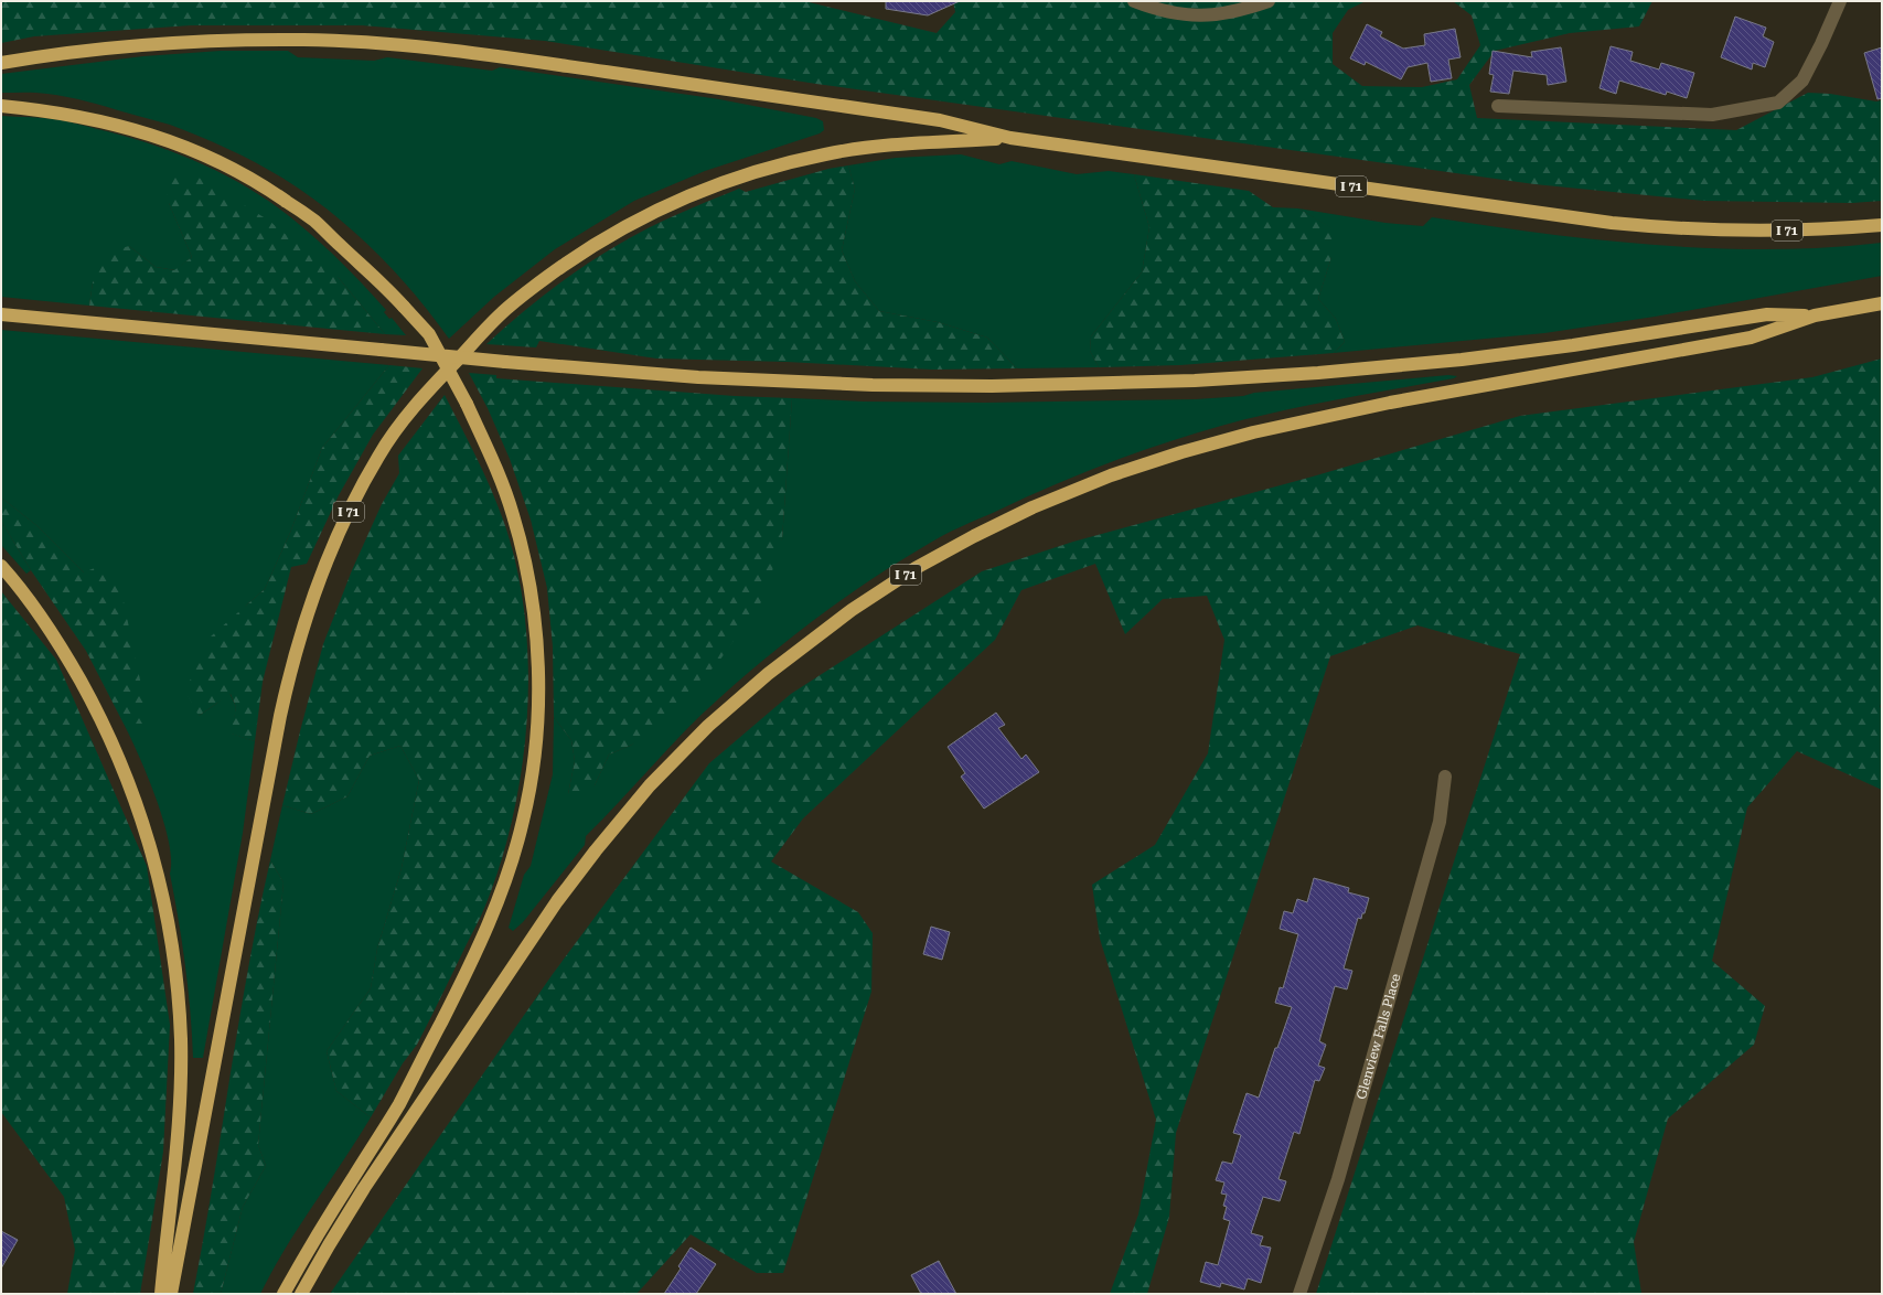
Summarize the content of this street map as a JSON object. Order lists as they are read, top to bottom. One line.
{"streets":{"highway":["I 71"],"street":["Glenview Falls Place"]}}
